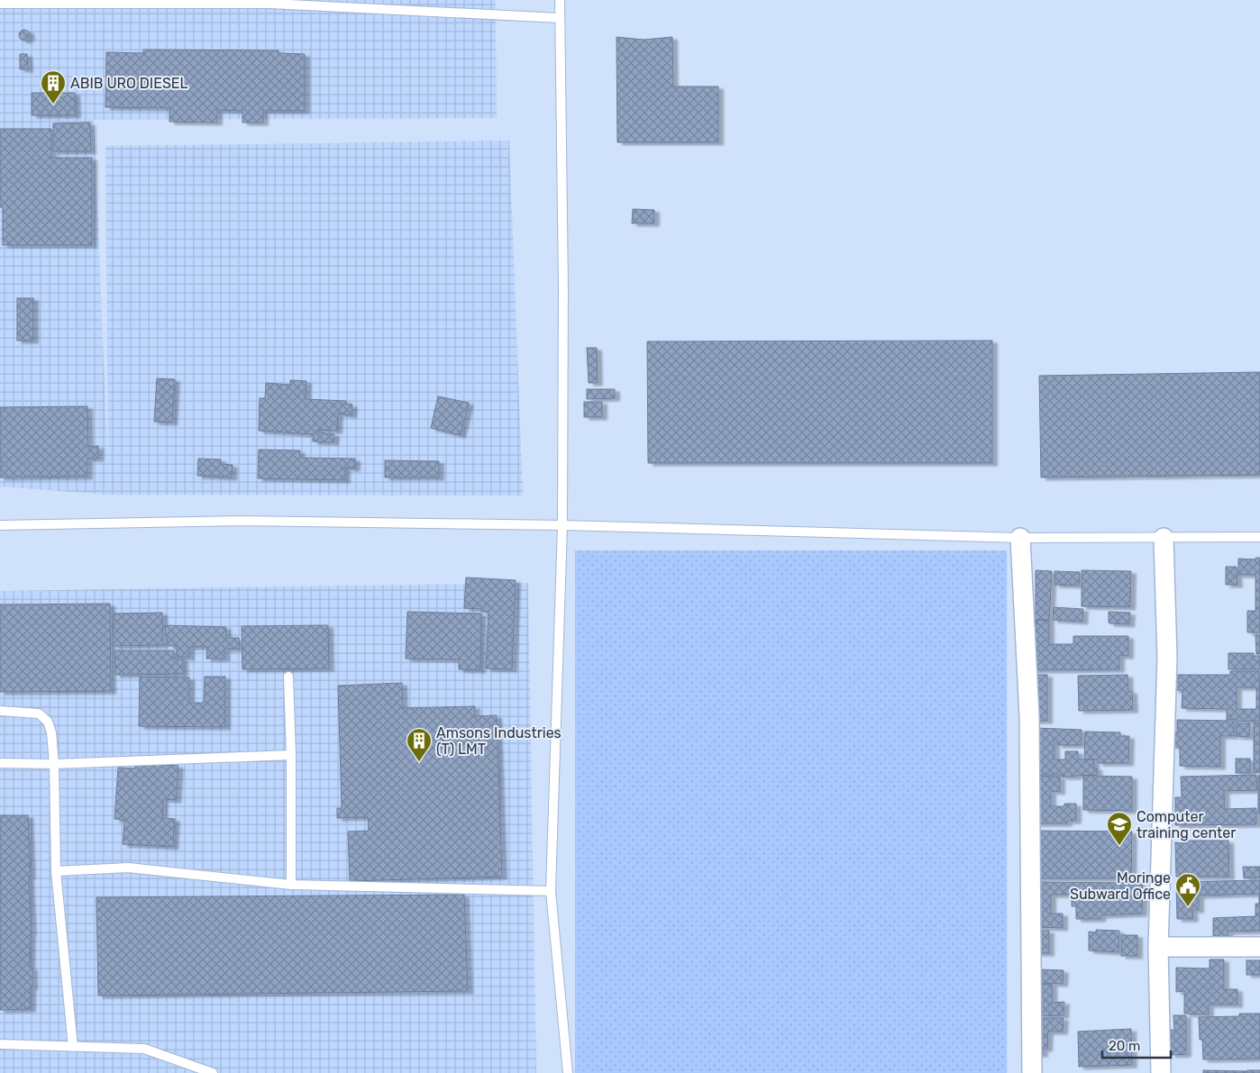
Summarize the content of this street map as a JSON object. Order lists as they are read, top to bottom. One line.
{"places":{"building":["ABIB URO DIESEL","Amsons Industries (T) LMT"],"school or university":["Computer training center"],"public building":["Moringe Subward Office"]},"scale_bar":"20 m"}
